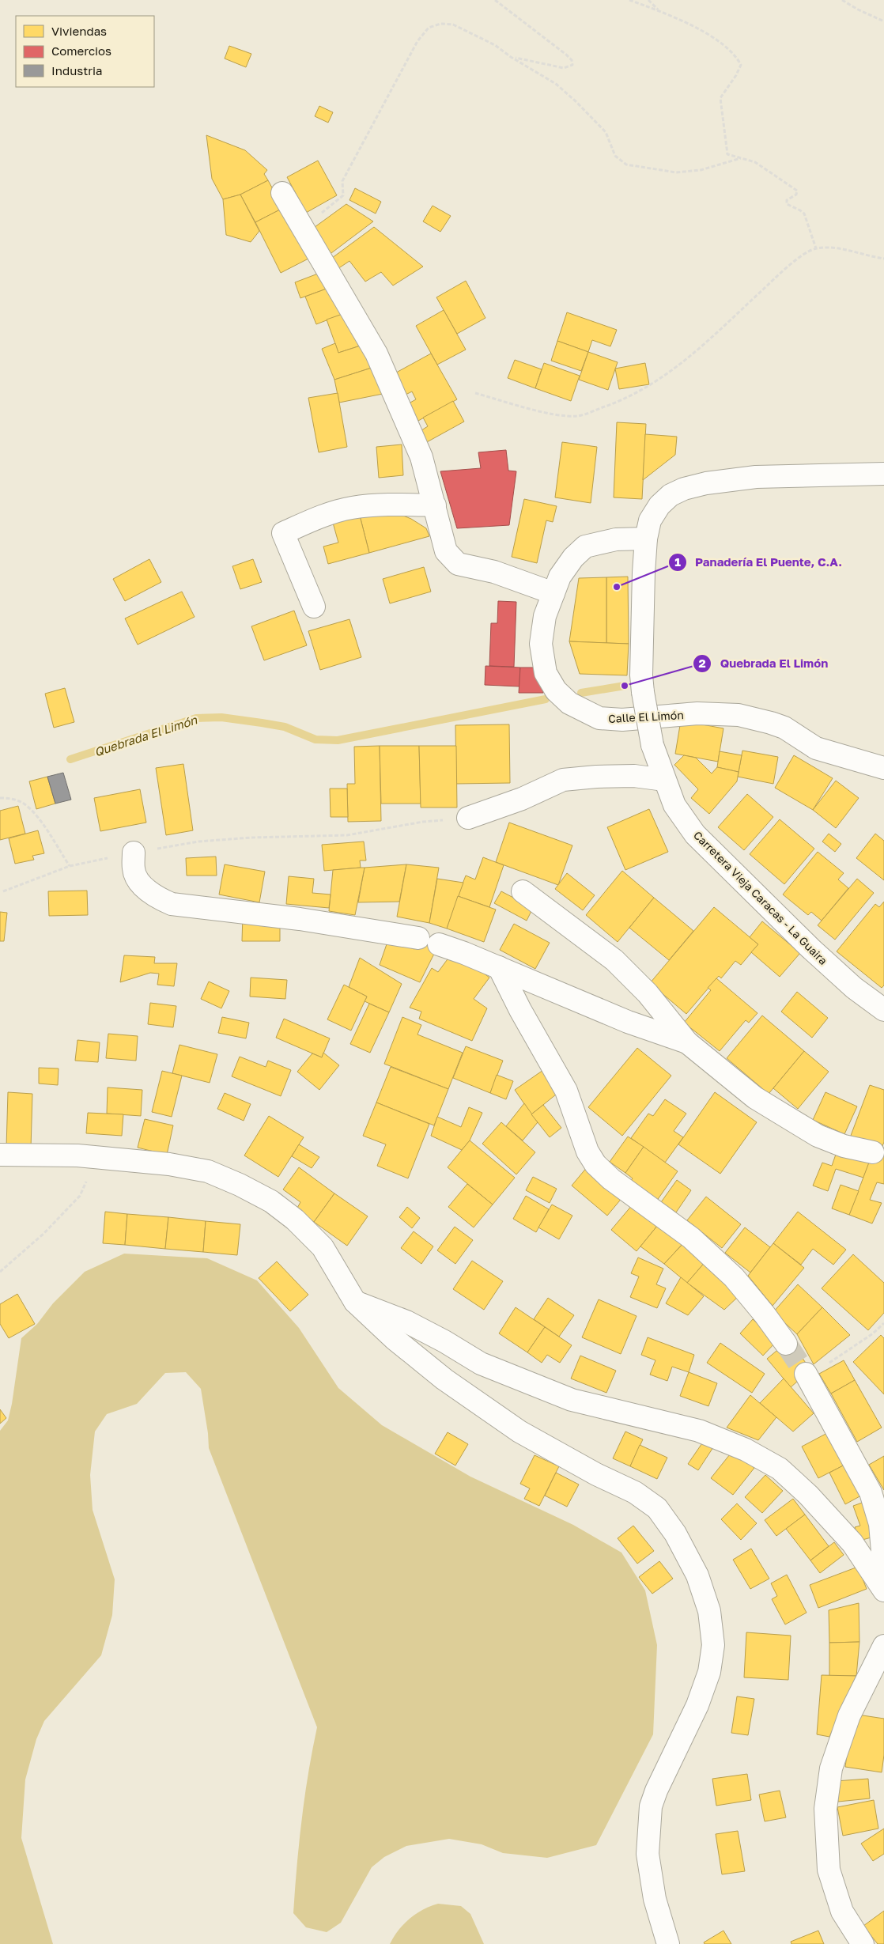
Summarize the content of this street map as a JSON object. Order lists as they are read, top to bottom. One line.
{"streets":{"street":["Calle El Limón","Carretera Vieja Caracas - La Guaira"]},"crossings":[["Calle El Limón","Carretera Vieja Caracas - La Guaira"]],"water":["Quebrada El Limón"],"places":["Panadería El Puente, C.A.","Quebrada El Limón"],"legend":["Viviendas","Comercios","Industria"]}
